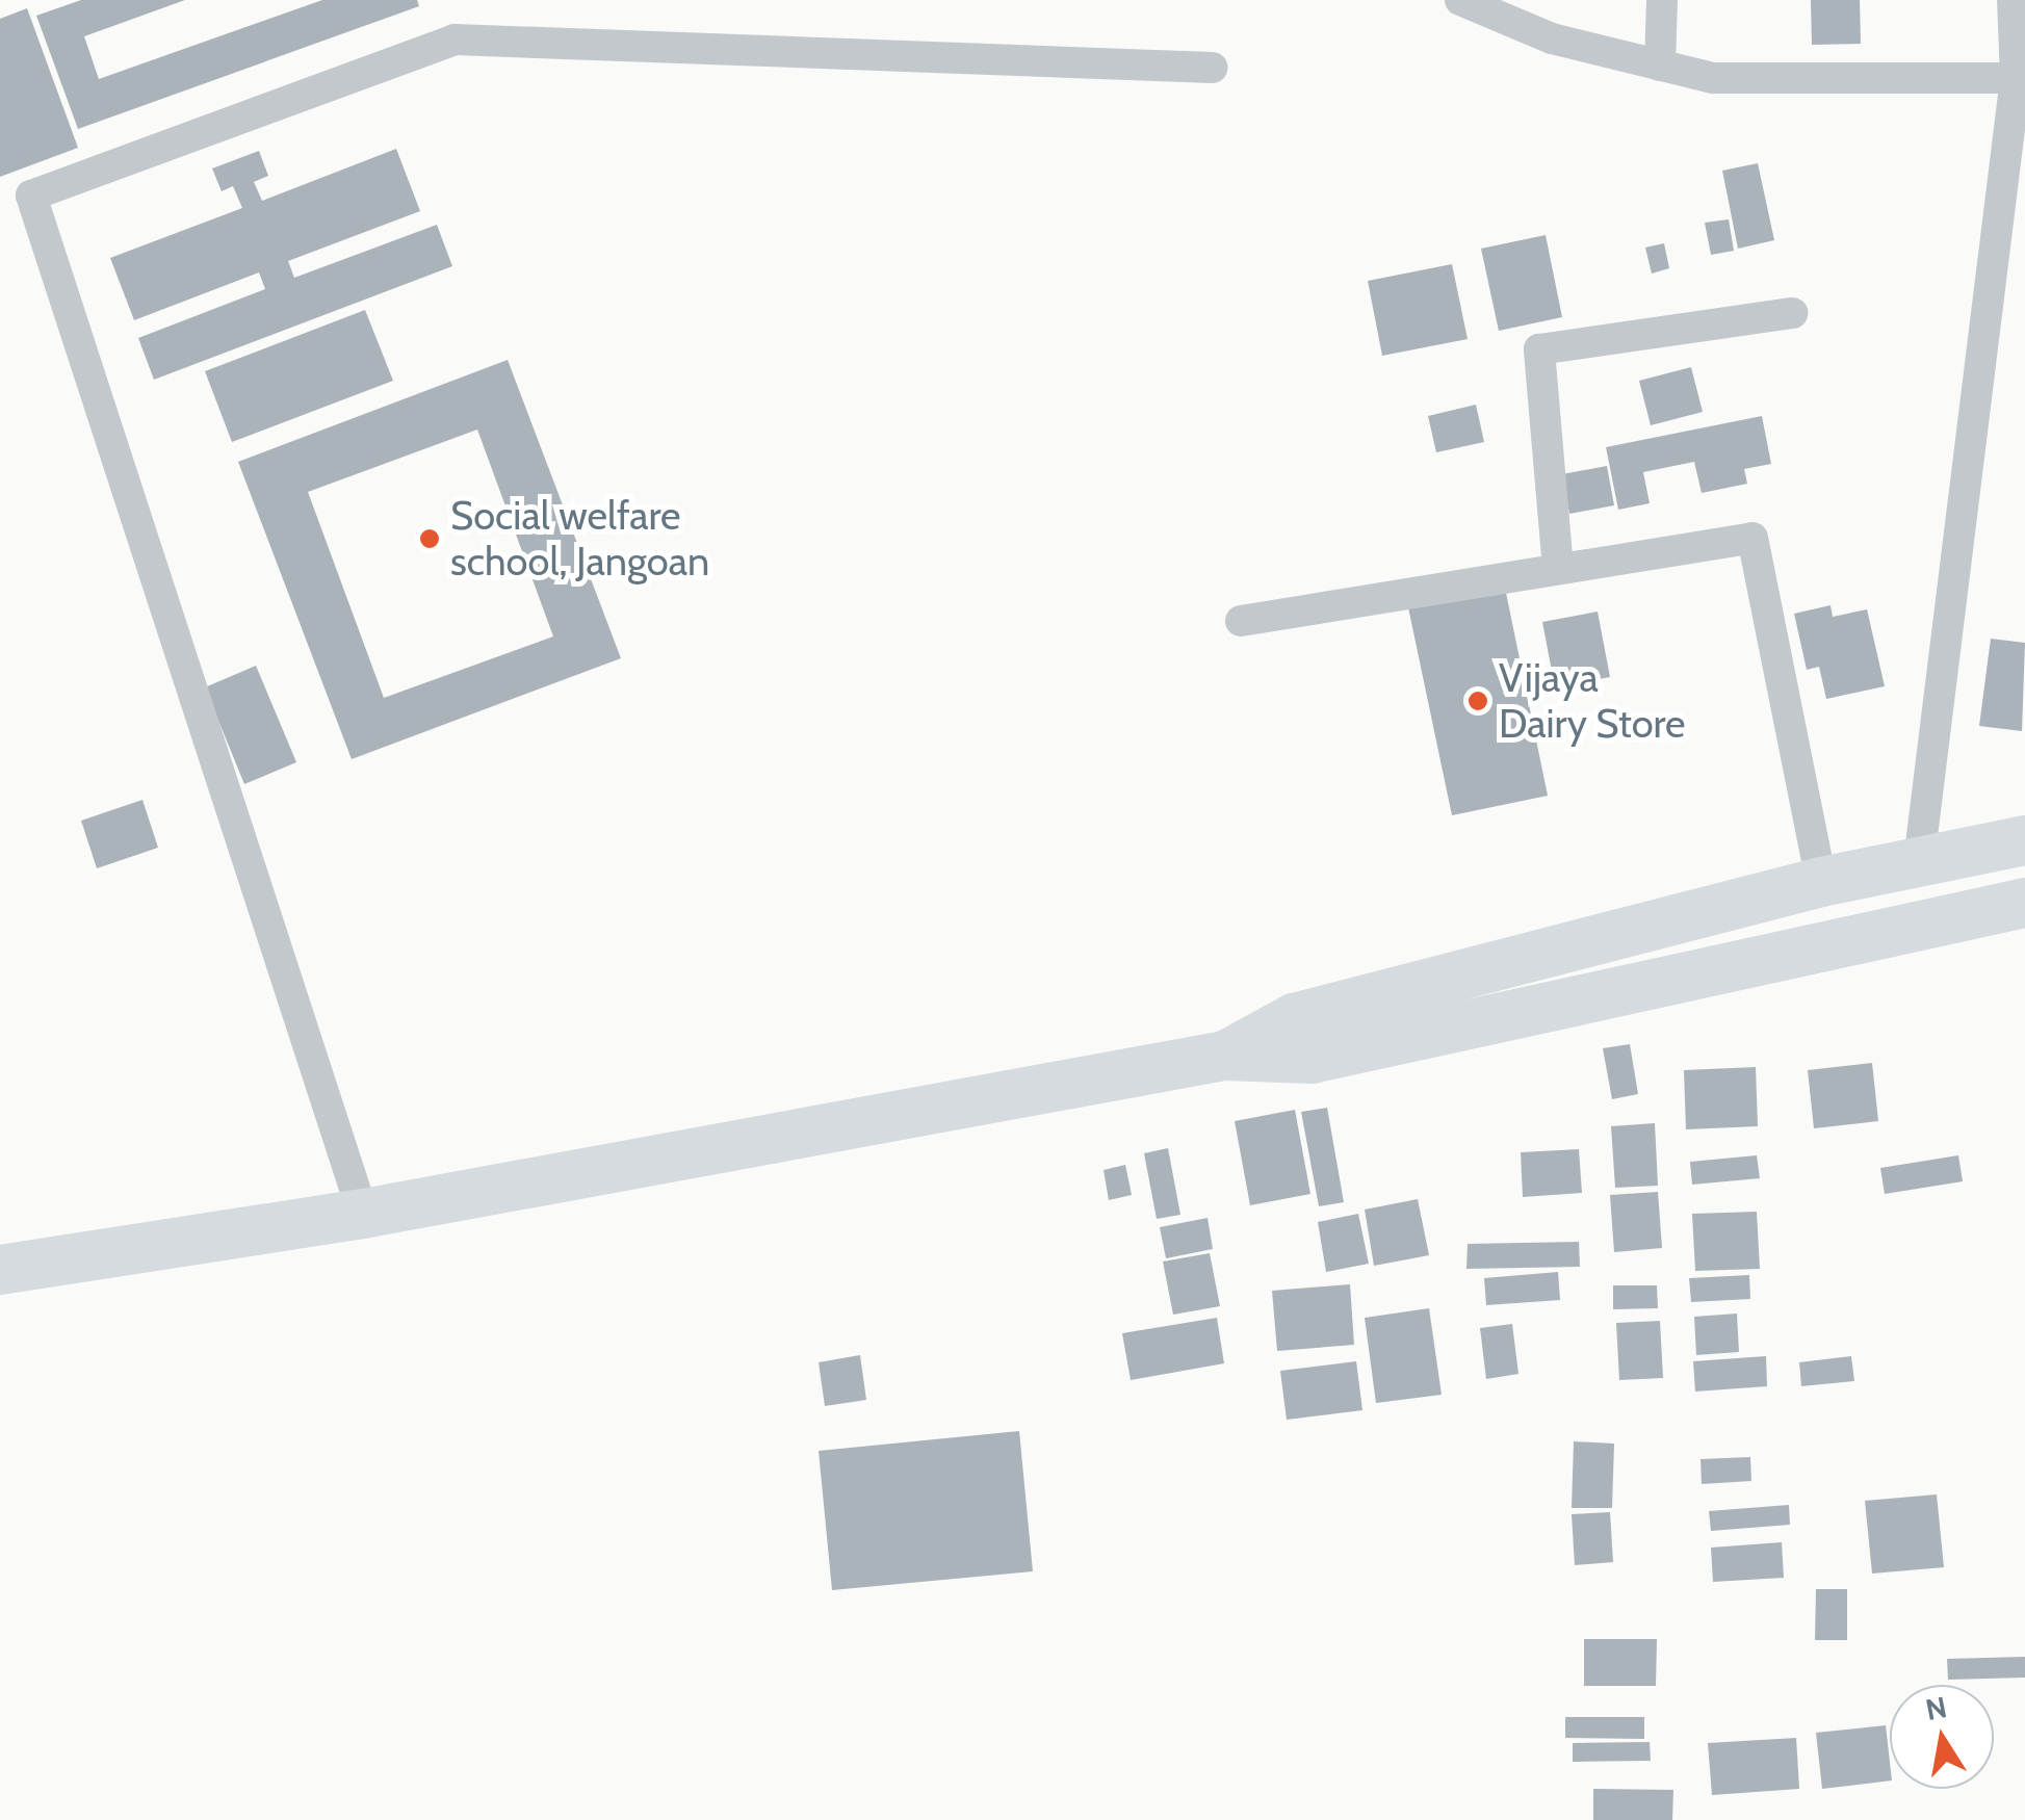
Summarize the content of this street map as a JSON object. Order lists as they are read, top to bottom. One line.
{"places":["Social welfare school, Jangoan","Vijaya Dairy Store"],"north":"top"}
